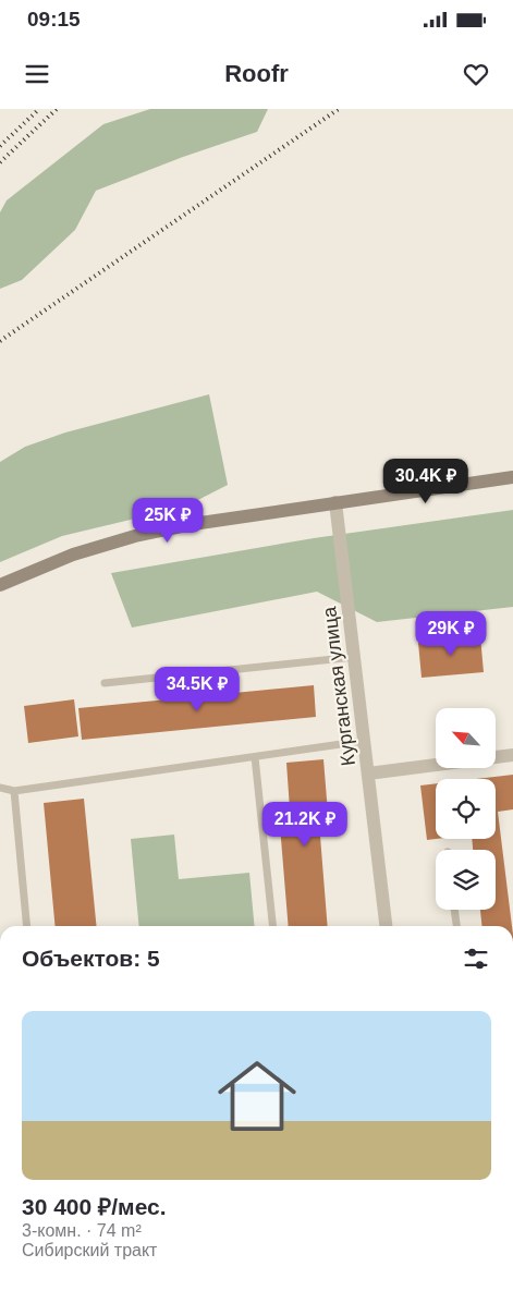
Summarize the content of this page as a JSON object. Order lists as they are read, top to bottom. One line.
{"streets":{"street":["Курганская улица"]},"north":"top left","page":{"status":"09:15","header":"Roofr","price":["30.4K ₽","25K ₽","29K ₽","34.5K ₽","21.2K ₽"],"heading":"Объектов: 5","list":[{"name":"30 400 ₽/мес.","note":"3-комн. · 74 m² · Сибирский тракт"}]}}
